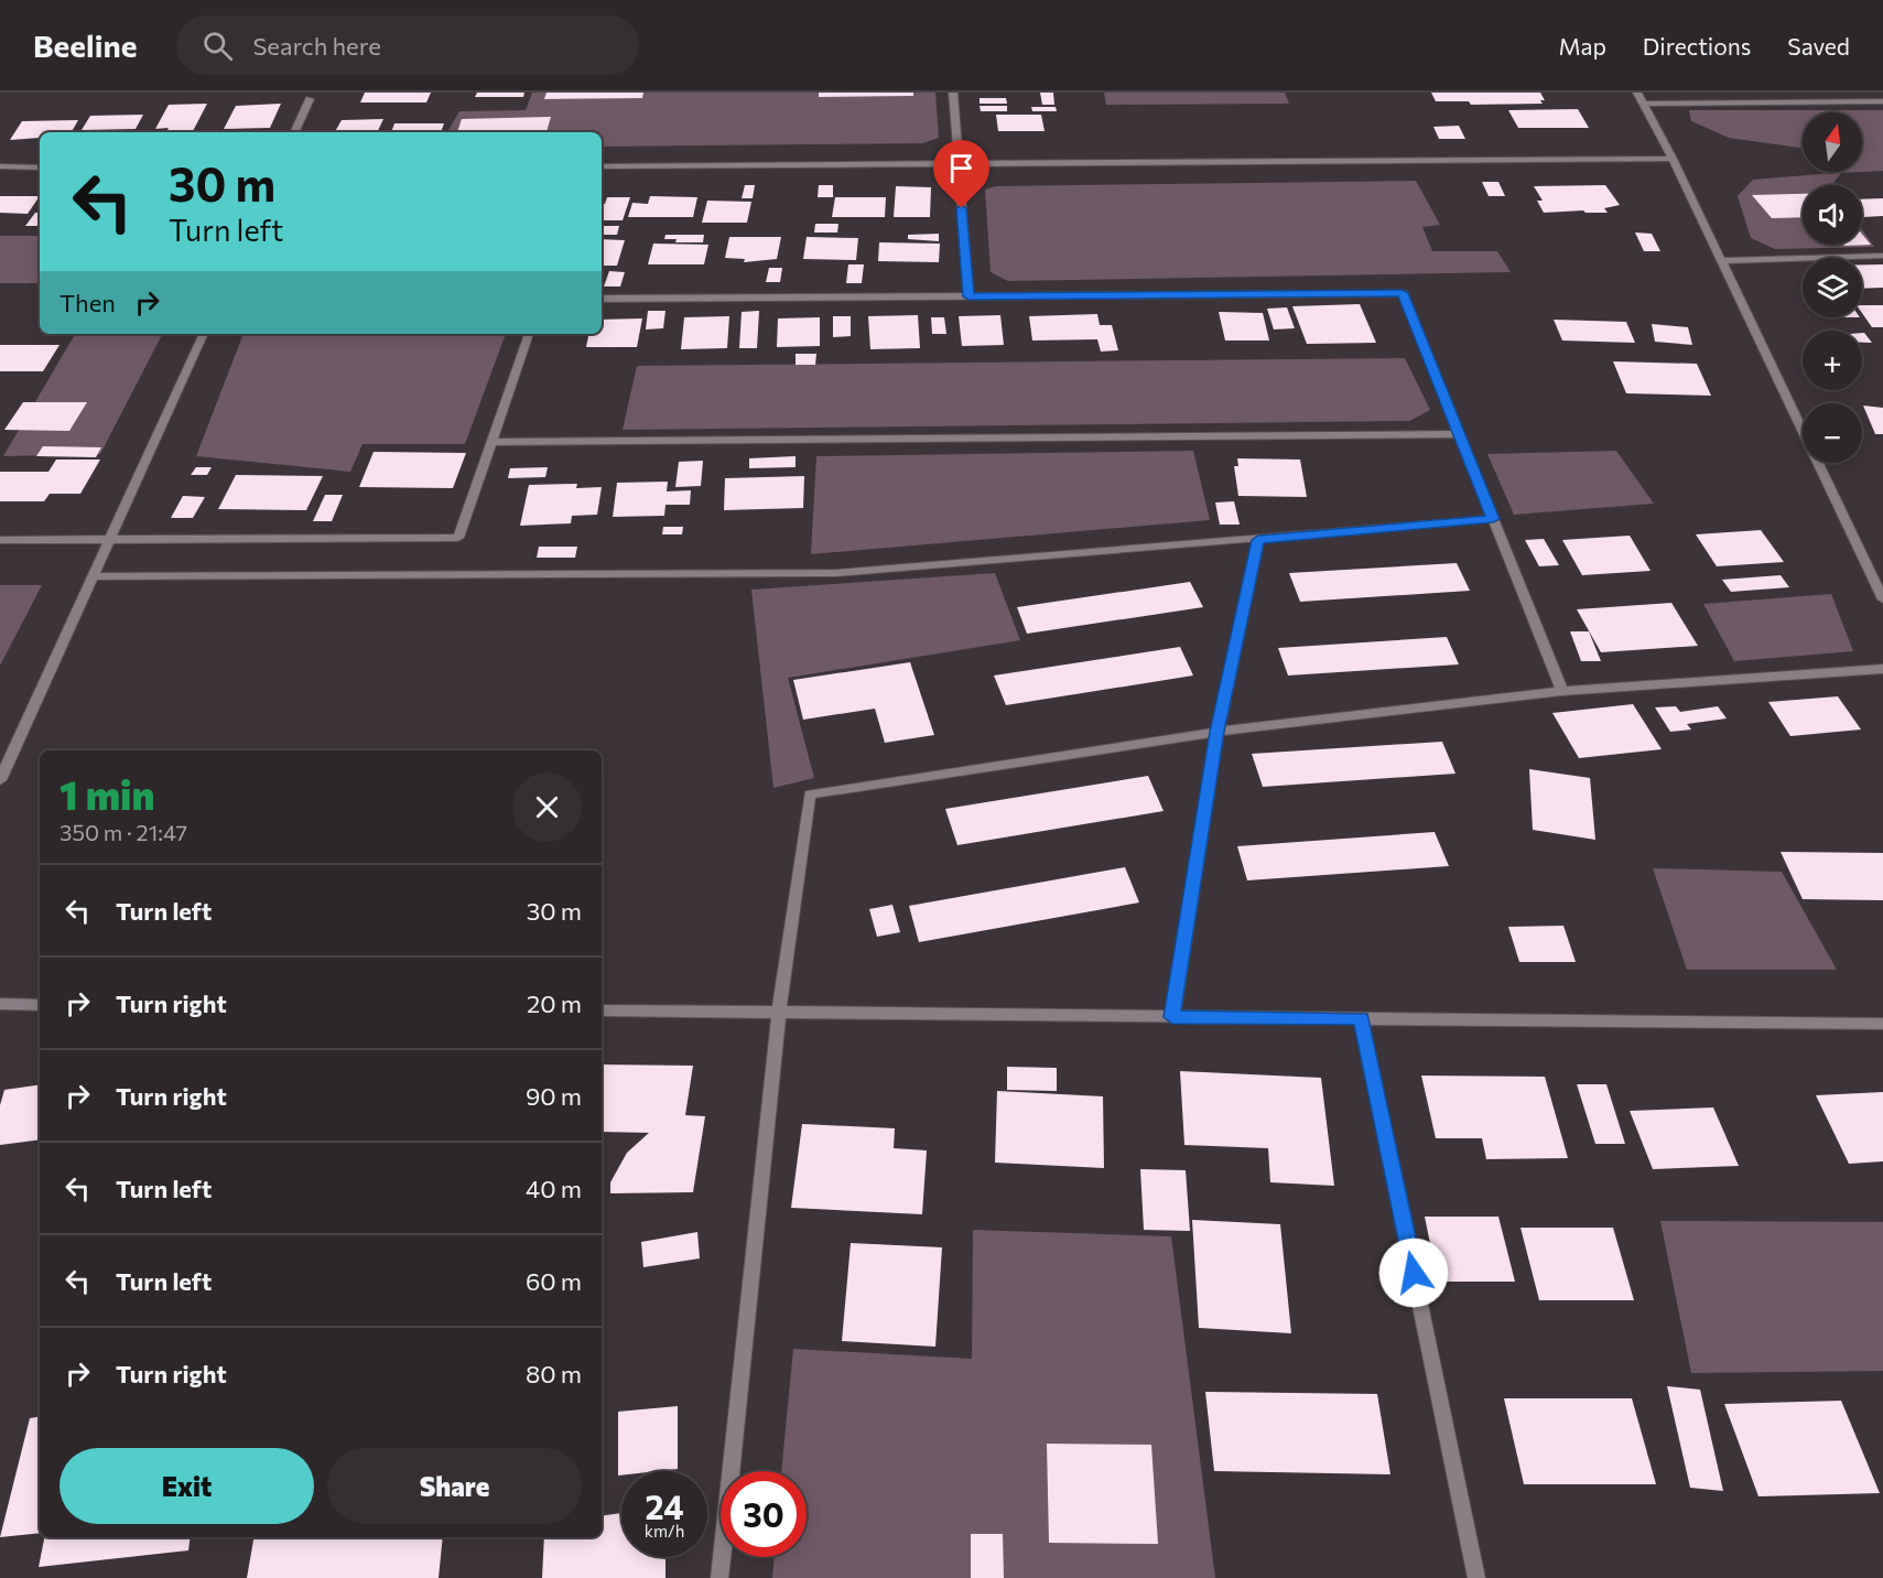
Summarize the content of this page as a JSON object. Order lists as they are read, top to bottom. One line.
{"north":"top","page":{"header":"Beeline","search":"Search here","nav":["Map","Directions","Saved"],"map_buttons":["+","−"],"turn":["30 m","Turn left"],"then":"Then","heading":["1 min","350 m · 21:47"],"list":[{"name":"Turn left","value":"30 m"},{"name":"Turn right","value":"20 m"},{"name":"Turn right","value":"90 m"},{"name":"Turn left","value":"40 m"},{"name":"Turn left","value":"60 m"},{"name":"Turn right","value":"80 m"}],"buttons":["Exit","Share"],"speed":"24 km/h","limit":"30"}}
